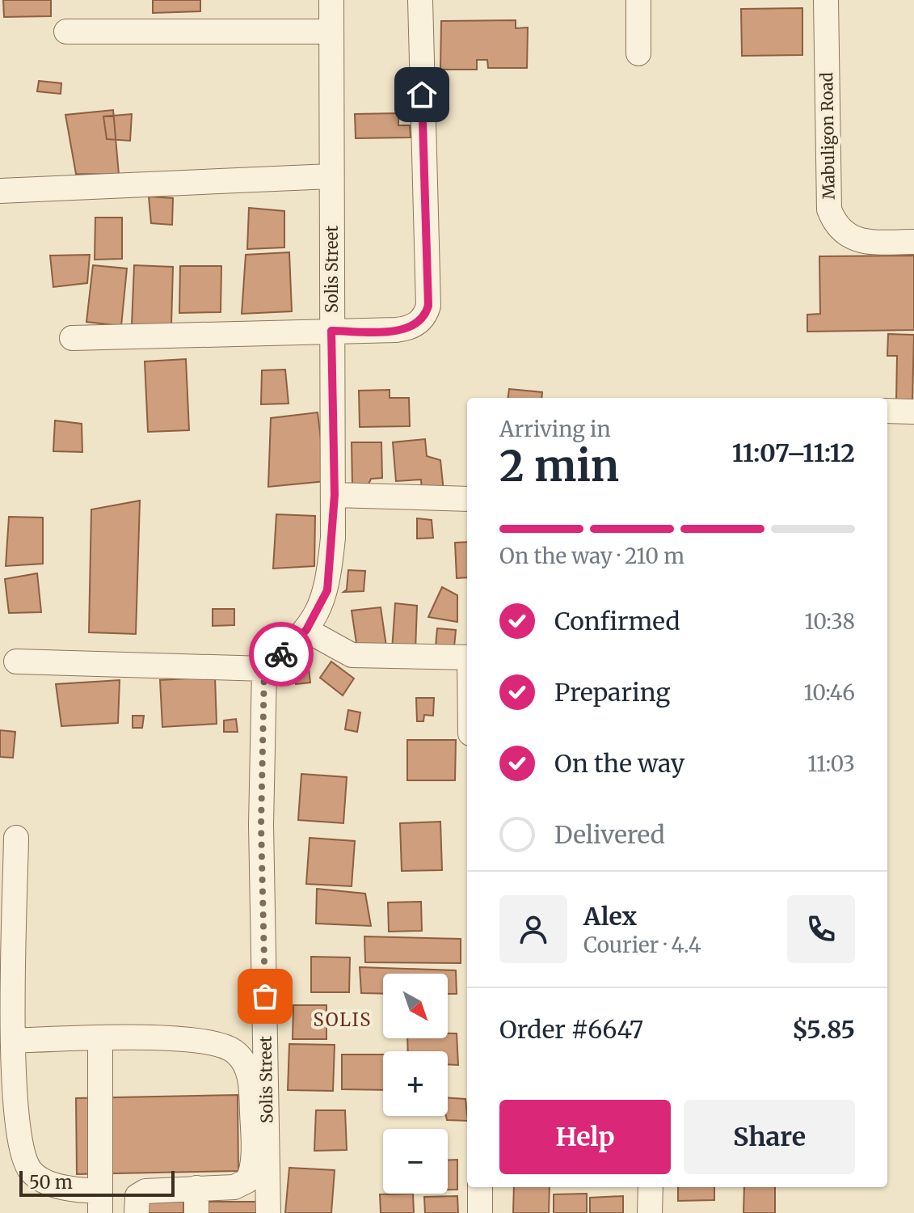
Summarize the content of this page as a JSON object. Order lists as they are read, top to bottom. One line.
{"streets":{"street":["Mabuligon Road","Solis Street"]},"districts":["SOLIS"],"scale_bar":"50 m","north":"bottom right","page":{"heading":["2 min","Arriving in","11:07–11:12"],"panel":["Alex","Courier · 4.4","Order #6647","$5.85"],"bar":"On the way · 210 m","list":[["Confirmed","10:38"],["Preparing","10:46"],["On the way","11:03"],"Delivered"],"map_buttons":["+","−"],"buttons":["Help","Share"],"scale":"50 m"}}
